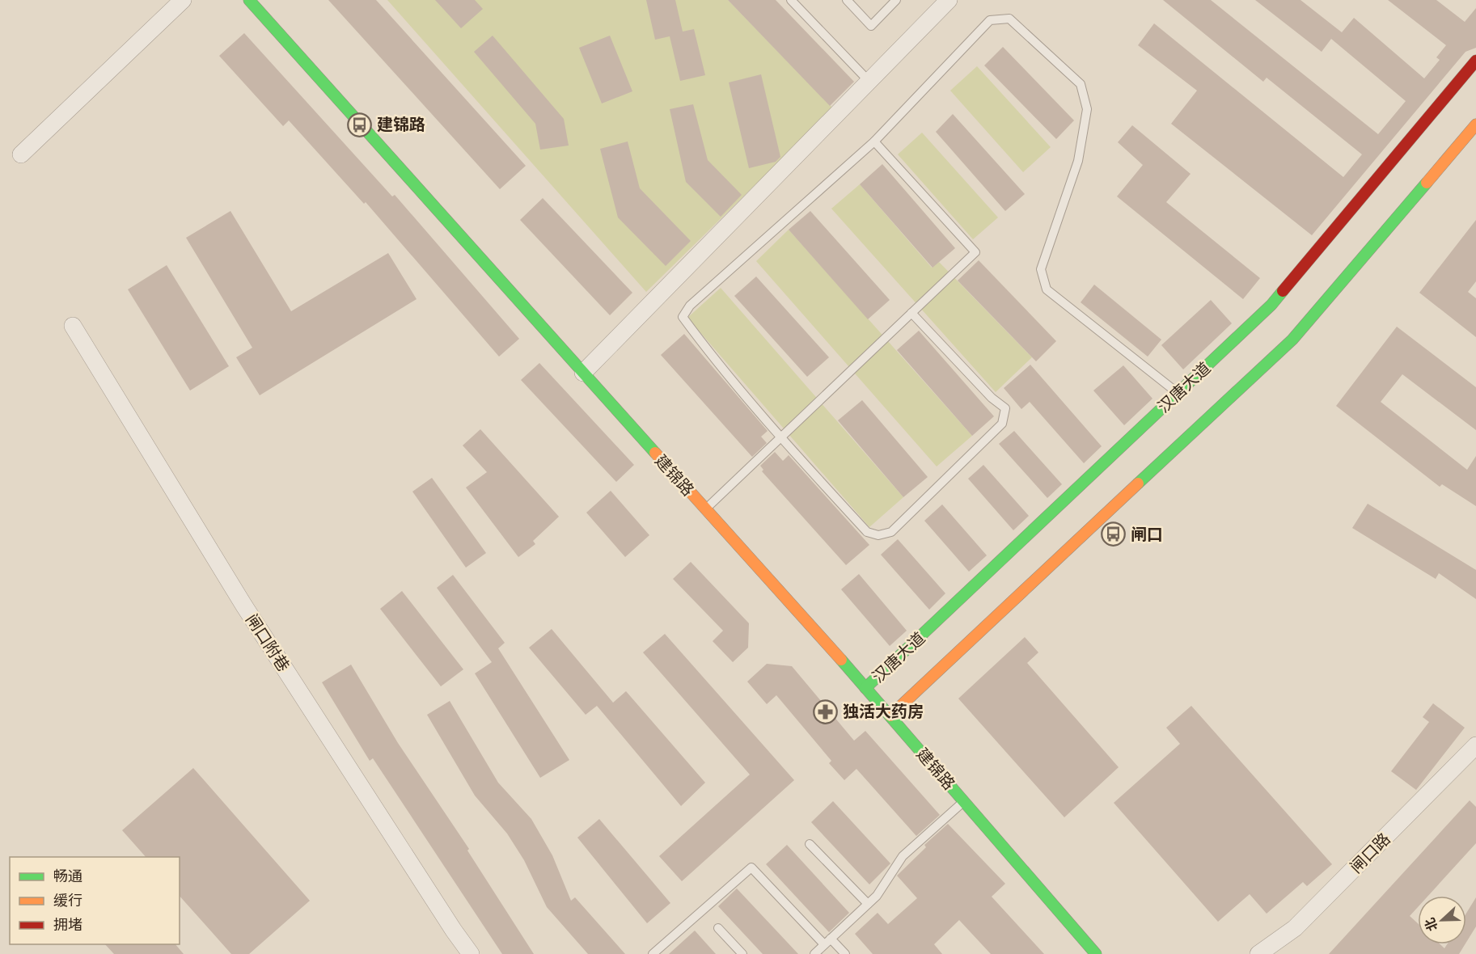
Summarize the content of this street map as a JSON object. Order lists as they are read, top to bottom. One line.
{"streets":{"main road":["汉唐大道","建锦路"],"street":["闸口附巷","闸口路"]},"crossings":[["汉唐大道","建锦路"]],"places":{"bus stop":["建锦路","闸口"],"pharmacy":["独活大药房"]},"legend":["畅通","缓行","拥堵"],"north":"left"}
